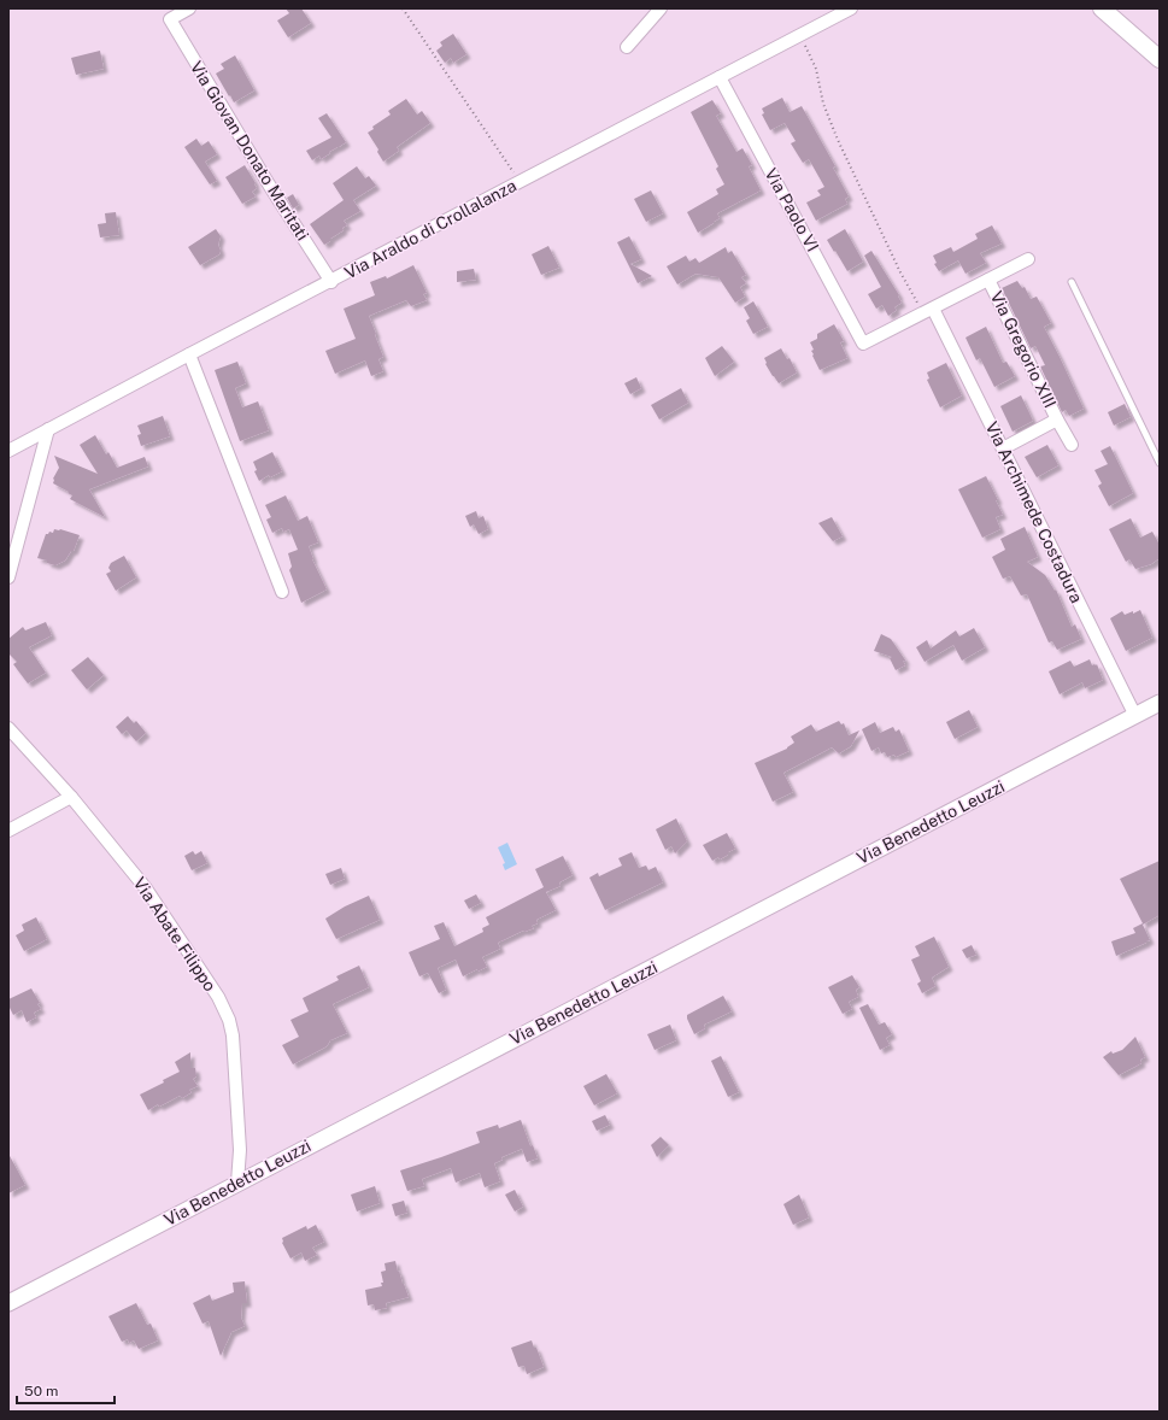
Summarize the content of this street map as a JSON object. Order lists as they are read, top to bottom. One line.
{"streets":{"street":["Via Giovan Donato Maritati","Via Paolo VI","Via Araldo di Crollalanza","Via Gregorio XIII","Via Archimede Costadura","Via Benedetto Leuzzi","Via Abate Filippo"]},"crossings":[["Via Giovan Donato Maritati","Via Araldo di Crollalanza"],["Via Paolo VI","Via Araldo di Crollalanza"],["Via Paolo VI","Via Gregorio XIII"],["Via Gregorio XIII","Via Archimede Costadura"],["Via Archimede Costadura","Via Benedetto Leuzzi"],["Via Benedetto Leuzzi","Via Abate Filippo"]],"scale_bar":"50 m"}
